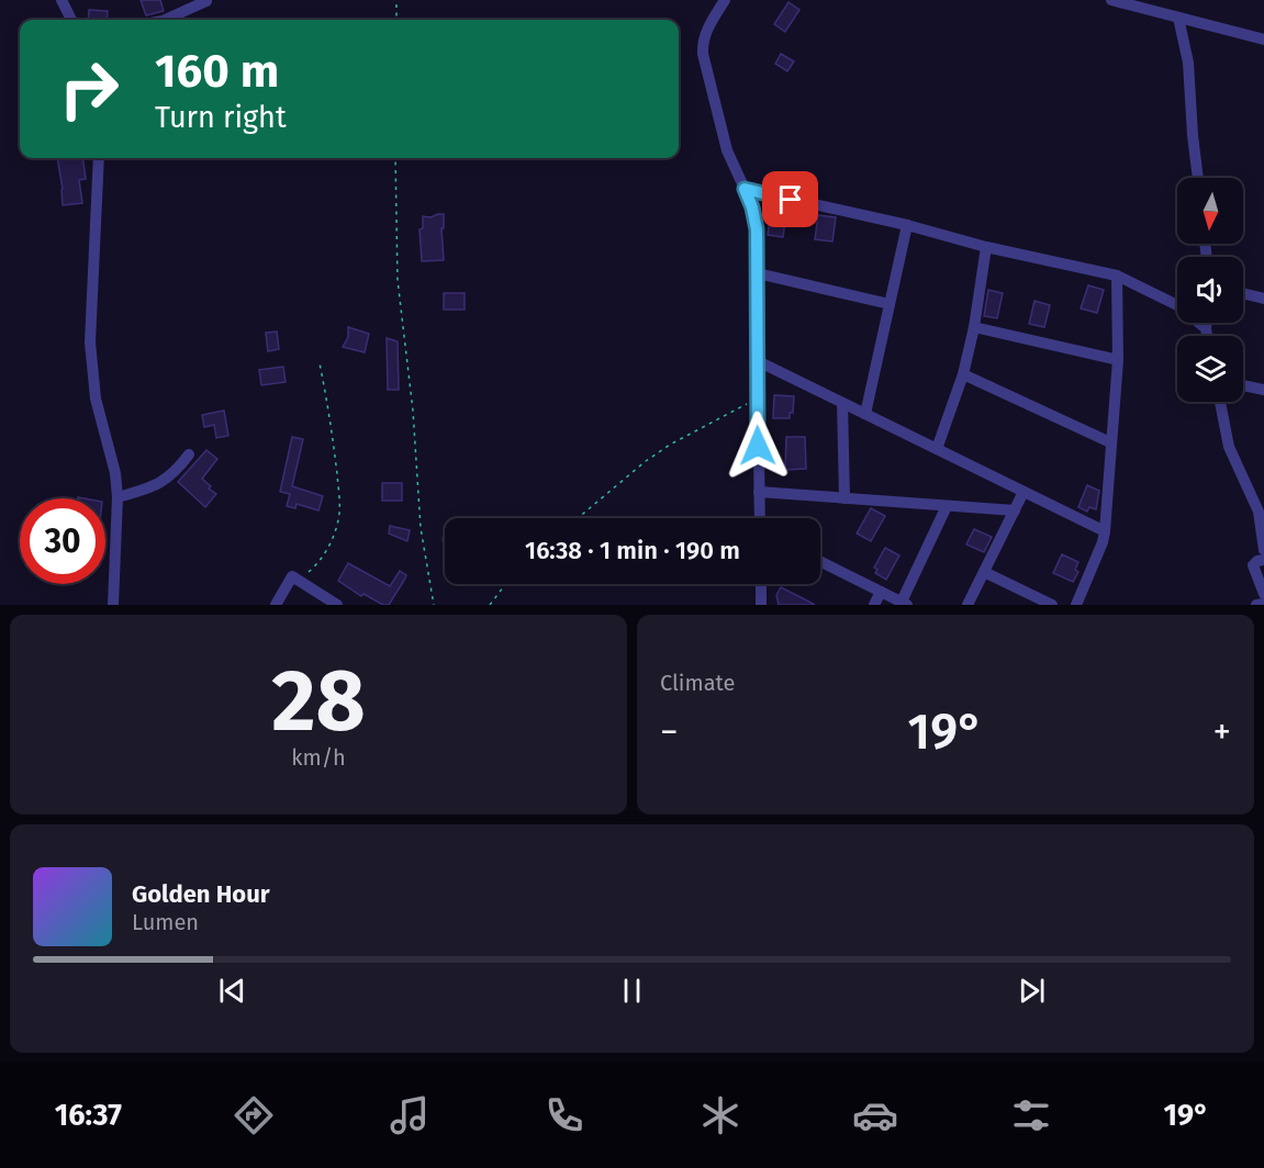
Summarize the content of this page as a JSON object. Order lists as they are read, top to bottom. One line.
{"north":"bottom","page":{"turn":["160 m","Turn right"],"limit":"30","trip":"16:38 · 1 min · 190 m","tile":[["28","km/h"],"Climate"],"heat":["−","19°","+"],"song":["Golden Hour","Lumen"],"tabs":["16:37","19°"]}}
